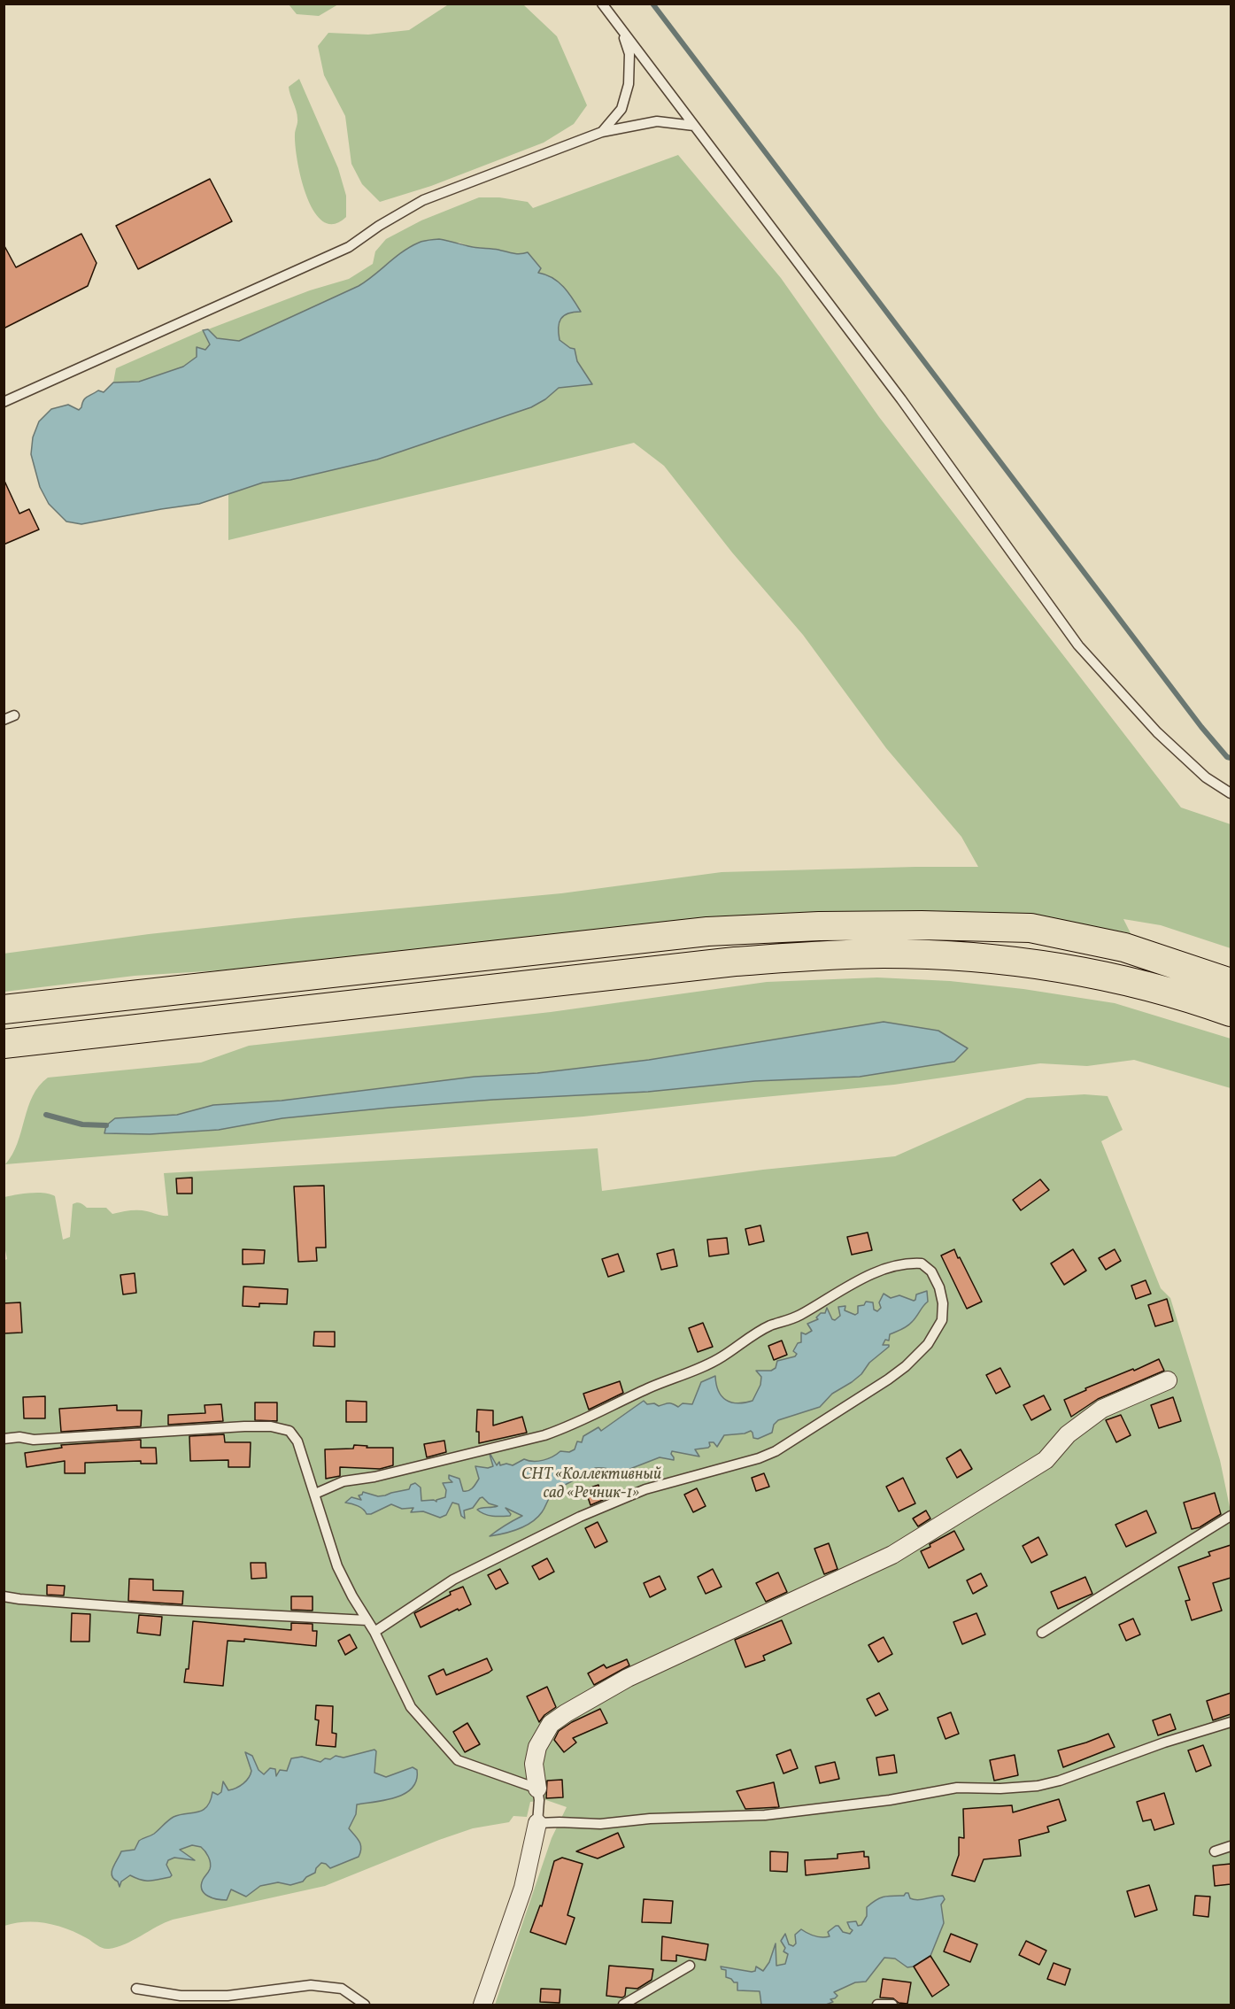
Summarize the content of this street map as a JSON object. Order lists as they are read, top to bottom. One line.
{"parks":["СНТ «Коллективный сад «Речник-1»"]}
